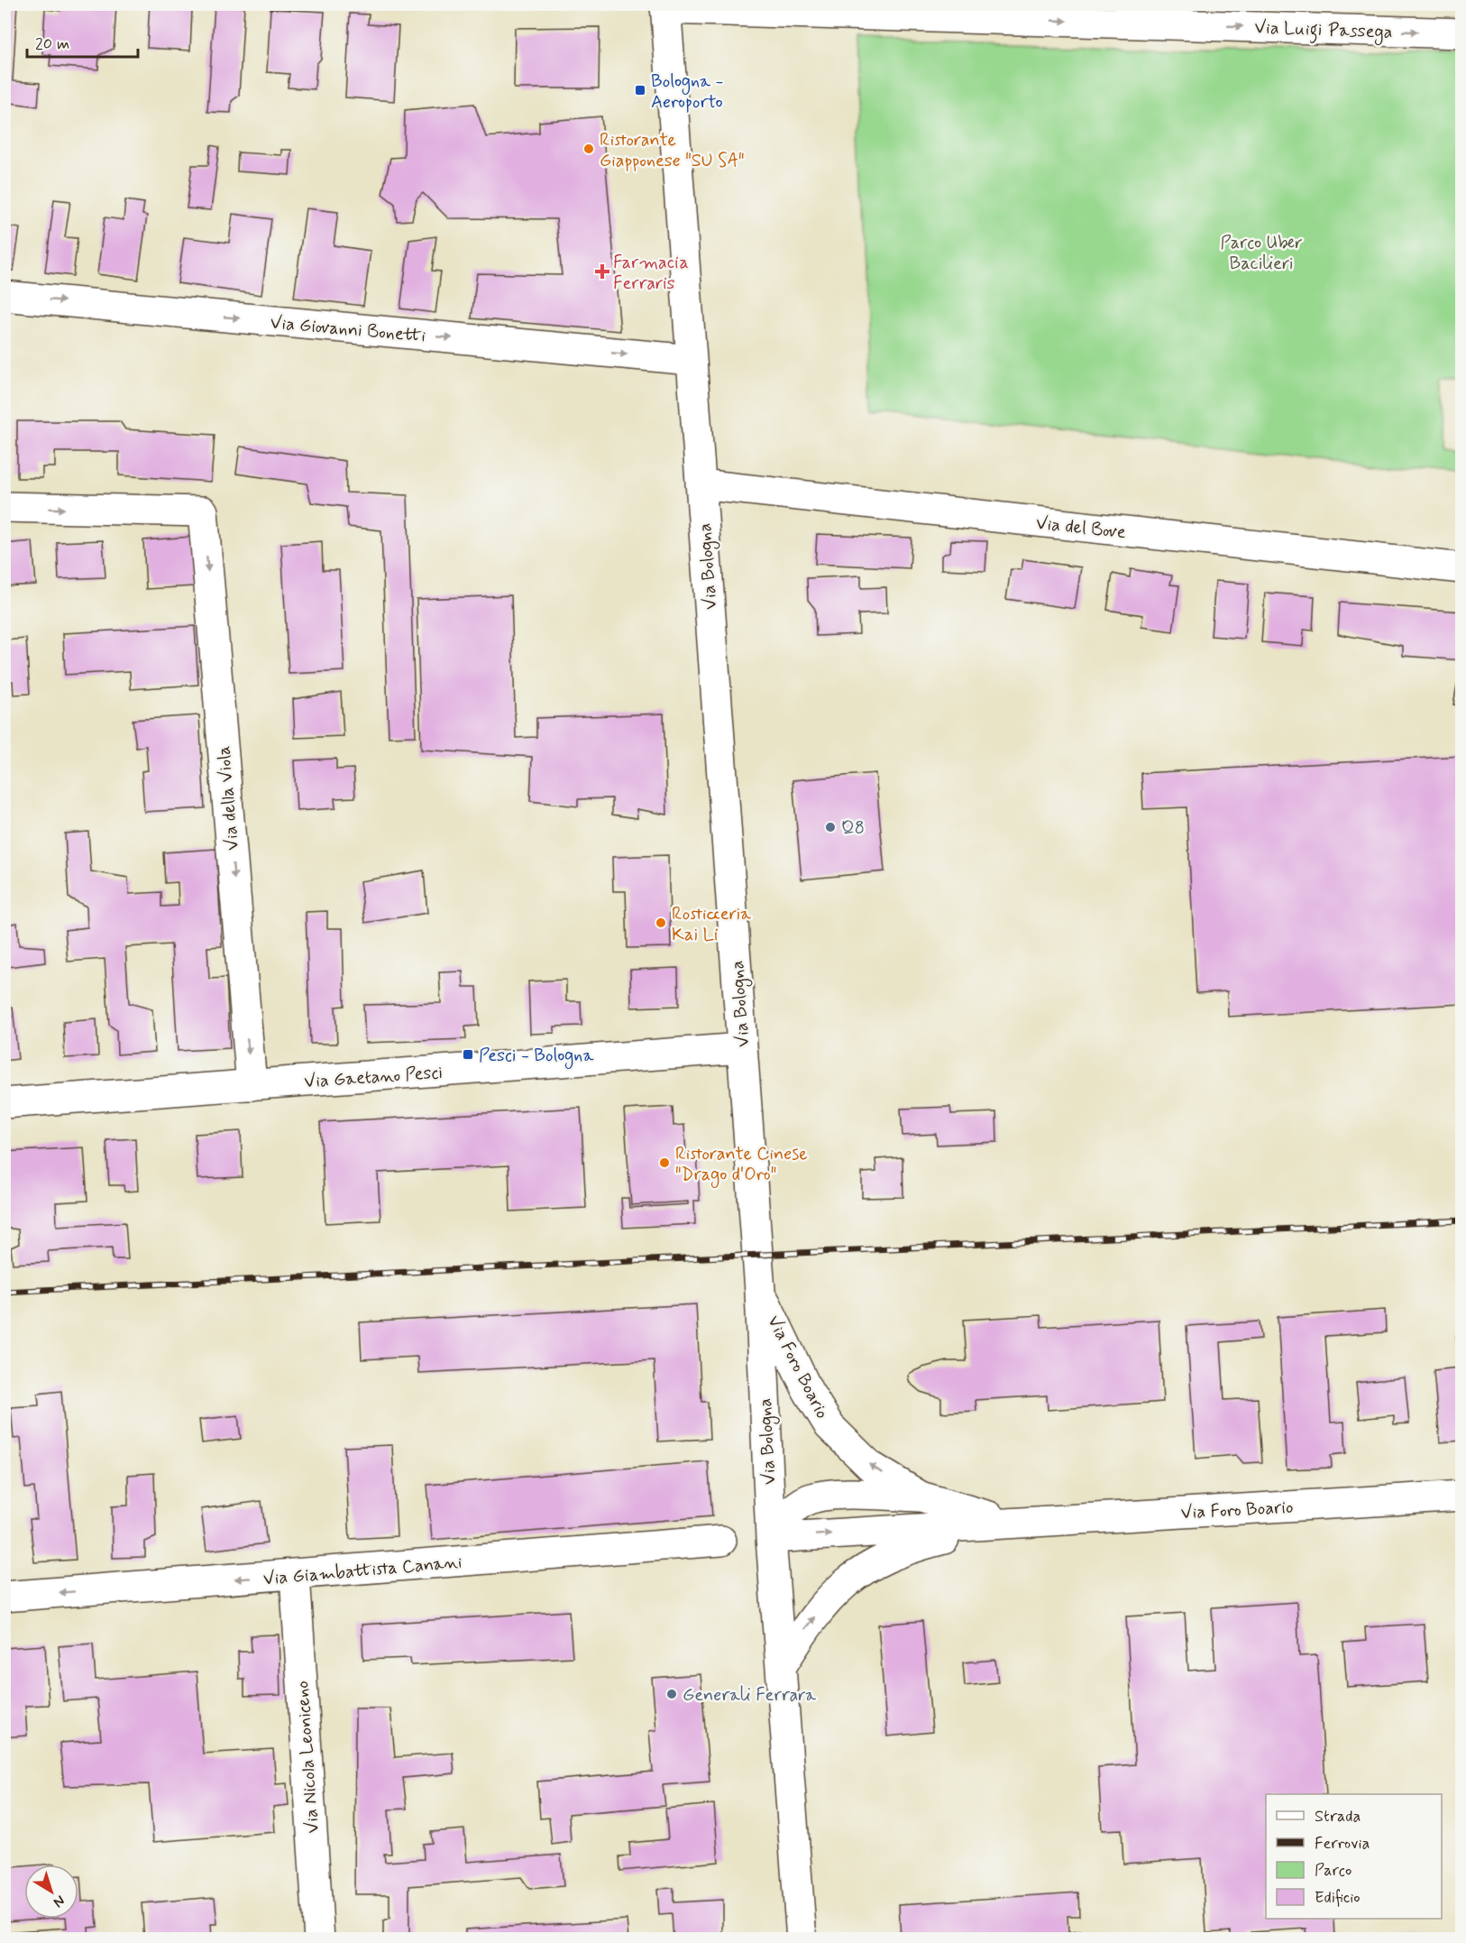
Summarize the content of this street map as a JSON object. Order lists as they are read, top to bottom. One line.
{"streets":{"street":["Via Luigi Passega","Via Giovanni Bonetti","Via del Bove","Via Bologna","Via della Viola","Via Gaetano Pesci","Via Foro Boario","Via Giambattista Canani","Via Nicola Leoniceno"]},"crossings":[["Via Luigi Passega","Via Bologna"],["Via Giovanni Bonetti","Via Bologna"],["Via del Bove","Via Bologna"],["Via Bologna","Via Gaetano Pesci"],["Via Bologna","Via Foro Boario"],["Via della Viola","Via Gaetano Pesci"],["Via Giambattista Canani","Via Nicola Leoniceno"]],"one_way":["Via Luigi Passega","Via Giovanni Bonetti","Via della Viola","Via Giambattista Canani"],"parks":["Parco Uber Bacilieri"],"places":{"transit":["Bologna - Aeroporto","Pesci - Bologna"],"other":["Ristorante Giapponese \"SU SA\"","Q8","Rosticceria Kai Li","Ristorante Cinese \"Drago d'Oro\"","Generali Ferrara"],"health":["Farmacia Ferraris"]},"legend":["Strada","Ferrovia","Parco","Edificio"],"scale_bar":"20 m","north":"bottom right"}
